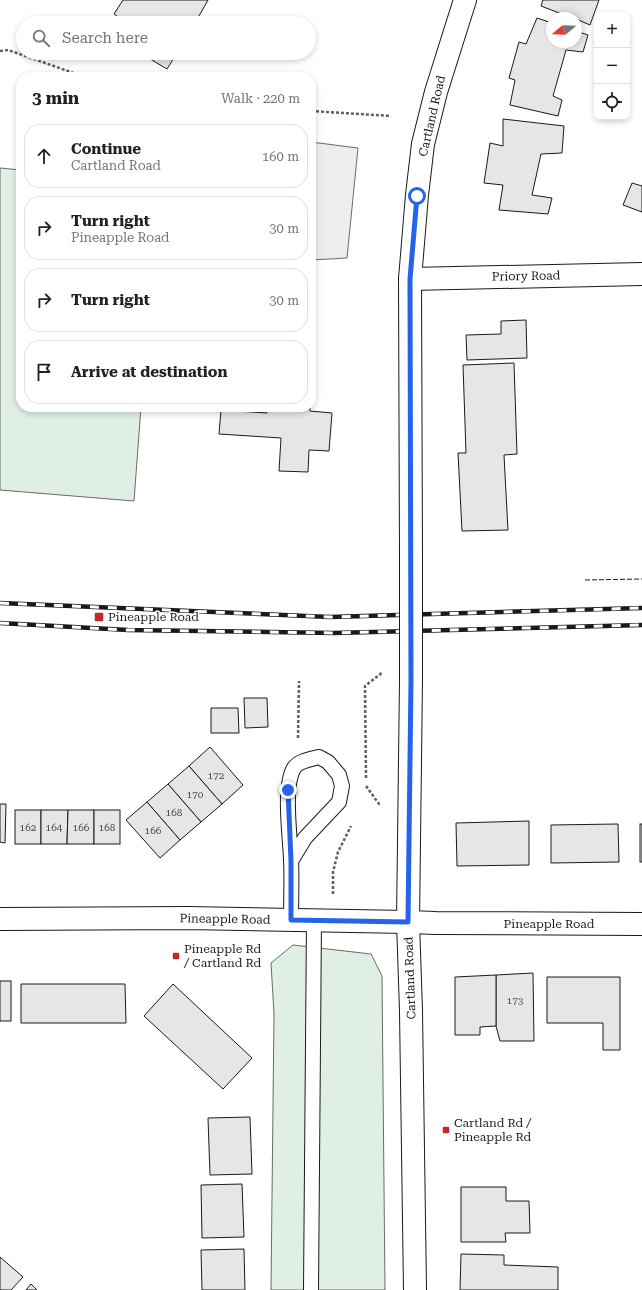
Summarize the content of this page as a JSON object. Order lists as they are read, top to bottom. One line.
{"streets":{"street":["Cartland Road","Priory Road","Pineapple Road"]},"crossings":[["Cartland Road","Priory Road"],["Cartland Road","Pineapple Road"]],"places":{"transit":["Pineapple Road","Pineapple Rd / Cartland Rd","Cartland Rd / Pineapple Rd"]},"house_numbers":["172","170","168","162","164","166","168","166","173"],"north":"left","page":{"map_buttons":["+","−"],"search":"Search here","heading":["3 min","Walk · 220 m"],"list":[["Continue","Cartland Road","160 m"],["Turn right","Pineapple Road","30 m"],["Turn right","30 m"],"Arrive at destination"]}}
